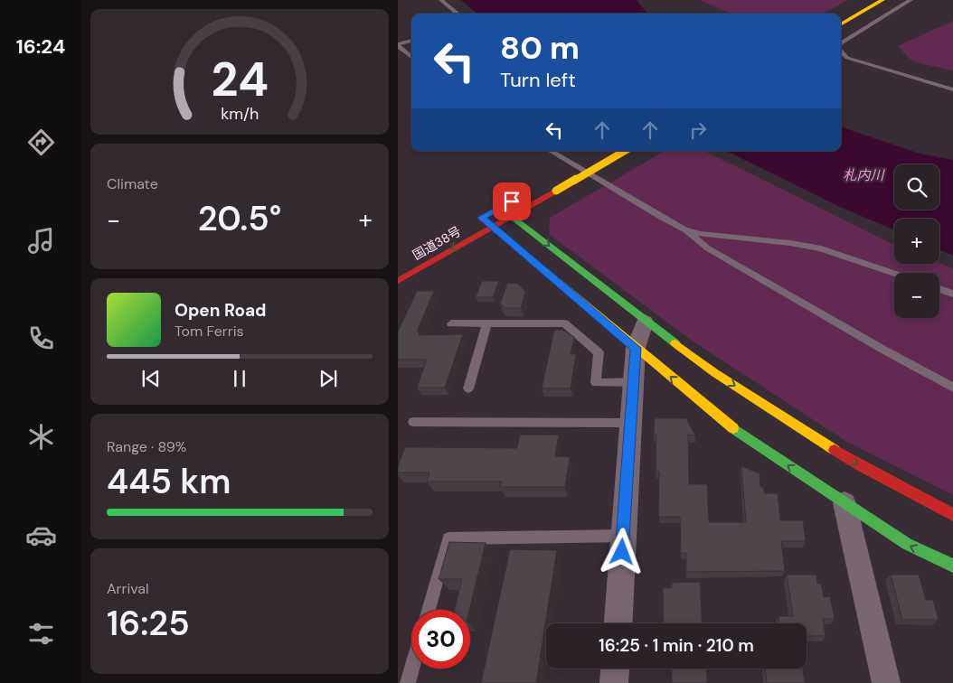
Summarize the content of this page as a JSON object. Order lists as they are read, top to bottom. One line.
{"streets":{"main road":["国道38号"]},"one_way":["国道38号"],"water":["札内川"],"page":{"tabs":"16:24","turn":["80 m","Turn left"],"tile":["Climate",["Range · 89%","445 km"],["Arrival","16:25"]],"map_buttons":["+","−"],"heat":["−","20.5°","+"],"song":["Open Road","Tom Ferris"],"limit":"30","trip":"16:25 · 1 min · 210 m","gauge":["24","km/h"]}}
